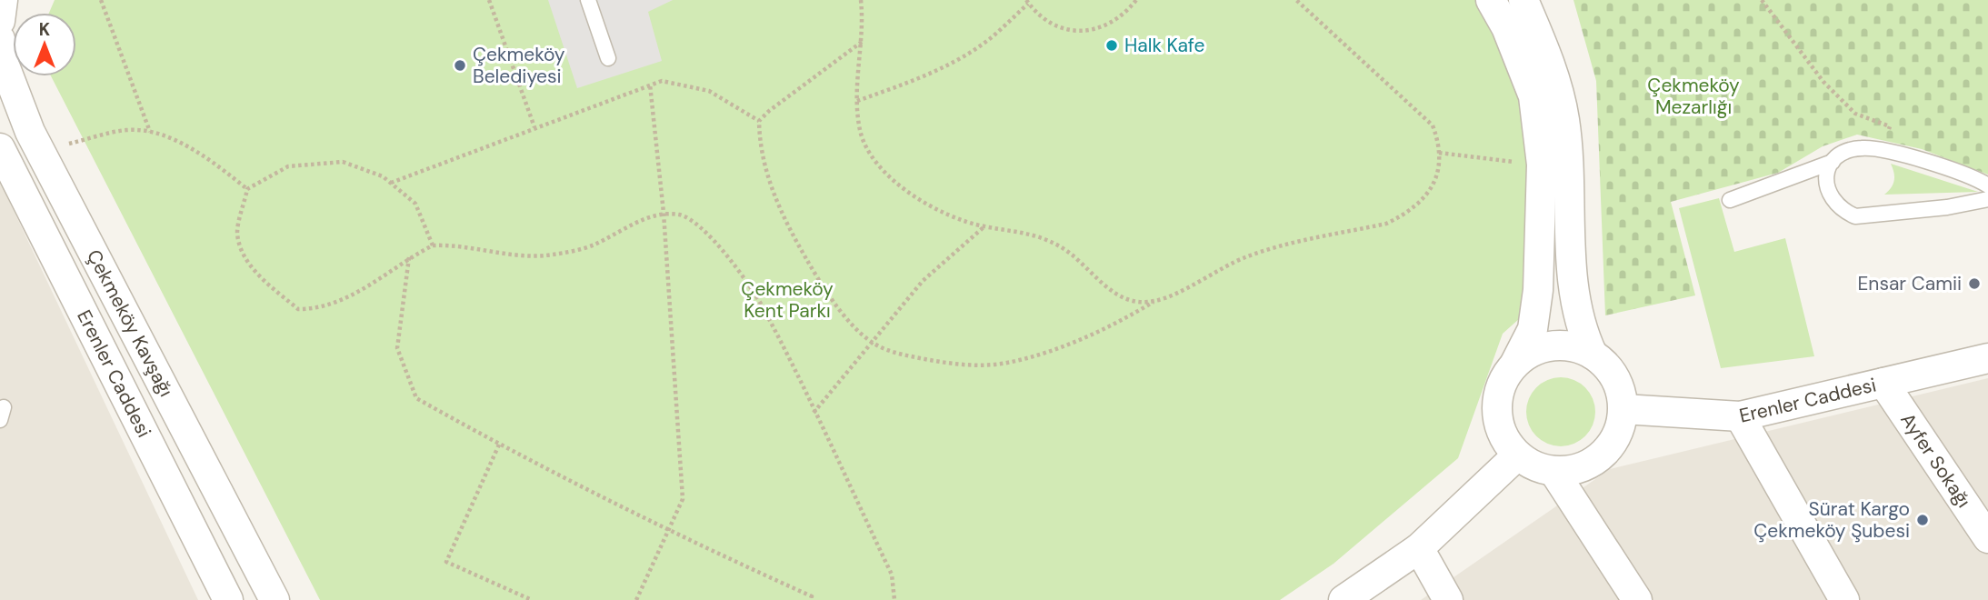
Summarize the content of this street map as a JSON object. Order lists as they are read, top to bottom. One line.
{"streets":{"street":["Çekmeköy Kavşağı","Erenler Caddesi","Ayfer Sokağı"]},"crossings":[["Erenler Caddesi","Ayfer Sokağı"]],"parks":["Çekmeköy Mezarlığı","Çekmeköy Kent Parkı"],"places":["Halk Kafe","Çekmeköy Belediyesi","Ensar Camii","Sürat Kargo Çekmeköy Şubesi"],"north":"top"}
